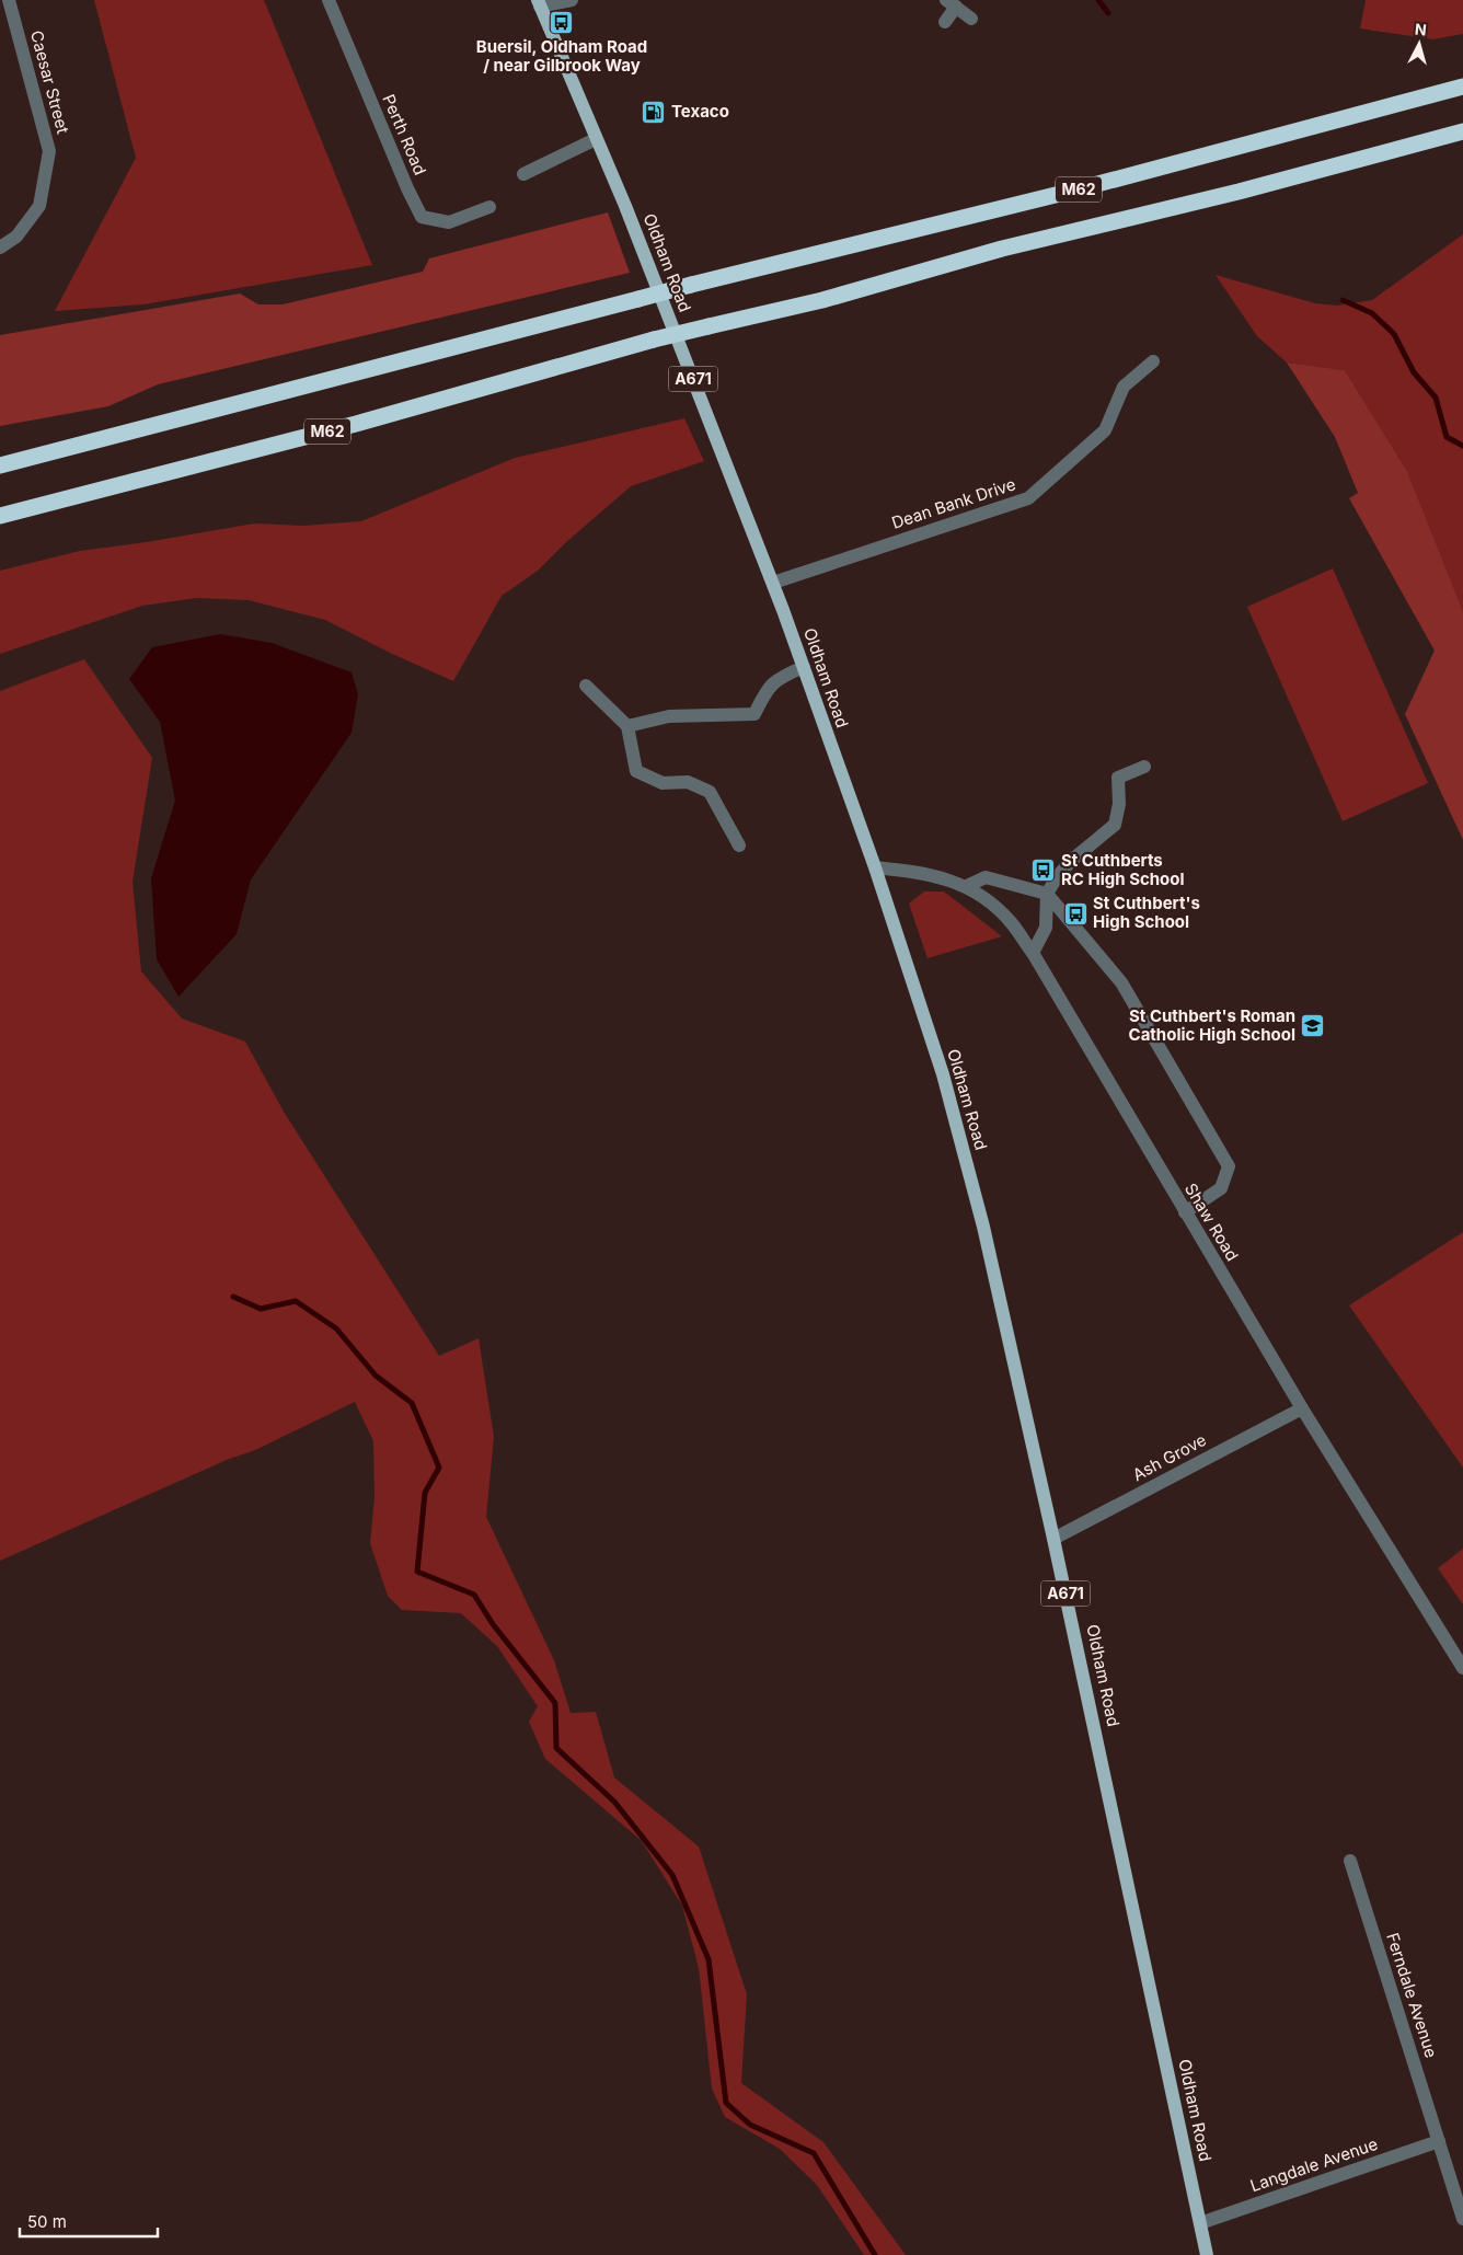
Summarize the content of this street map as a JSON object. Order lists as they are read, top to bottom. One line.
{"streets":{"highway":["M62"],"main road":["Oldham Road","A671"],"street":["Caesar Street","Perth Road","Dean Bank Drive","Shaw Road","Ash Grove","Ferndale Avenue","Langdale Avenue"]},"crossings":[["Oldham Road","Dean Bank Drive"],["Oldham Road","Shaw Road"],["Oldham Road","Ash Grove"],["Oldham Road","Langdale Avenue"],["Shaw Road","Ash Grove"],["Ferndale Avenue","Langdale Avenue"]],"places":{"bus stop":["Buersil, Oldham Road / near Gilbrook Way","St Cuthberts RC High School","St Cuthbert's High School"],"fuel station":["Texaco"],"school or university":["St Cuthbert's Roman Catholic High School"]},"scale_bar":"50 m","north":"top"}
